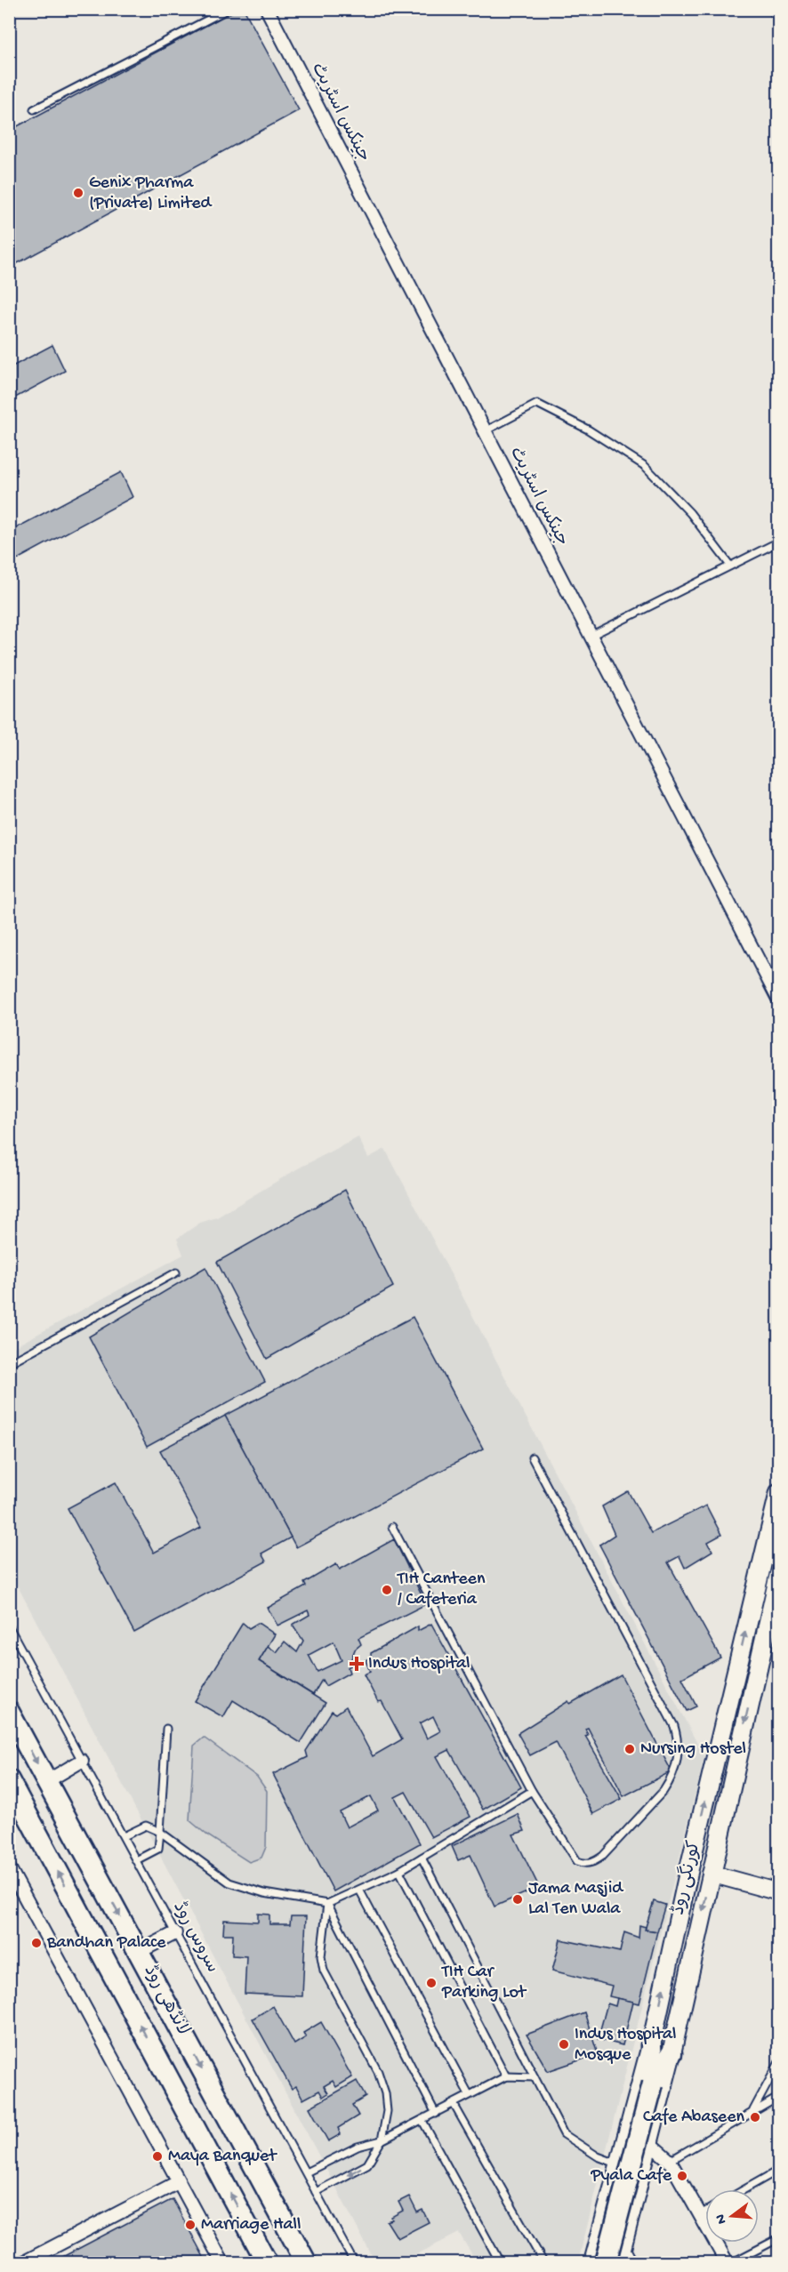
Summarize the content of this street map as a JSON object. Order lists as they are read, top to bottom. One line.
{"streets":{"main road":["کورنگی روڈ","لانڈھی روڈ"],"street":["جینکس اسٹریٹ"],"lane":["سروس روڈ"]},"places":{"other":["Genix Pharma (Private) Limited","TIH Canteen / Cafeteria","Nursing Hostel","Jama Masjid Lal Ten Wala","Bandhan Palace","TIH Car Parking Lot","Indus Hospital Mosque","Cafe Abaseen","Maya Banquet","Pyala Cafe","Marriage Hall"],"health":["Indus Hospital"]},"north":"left"}
